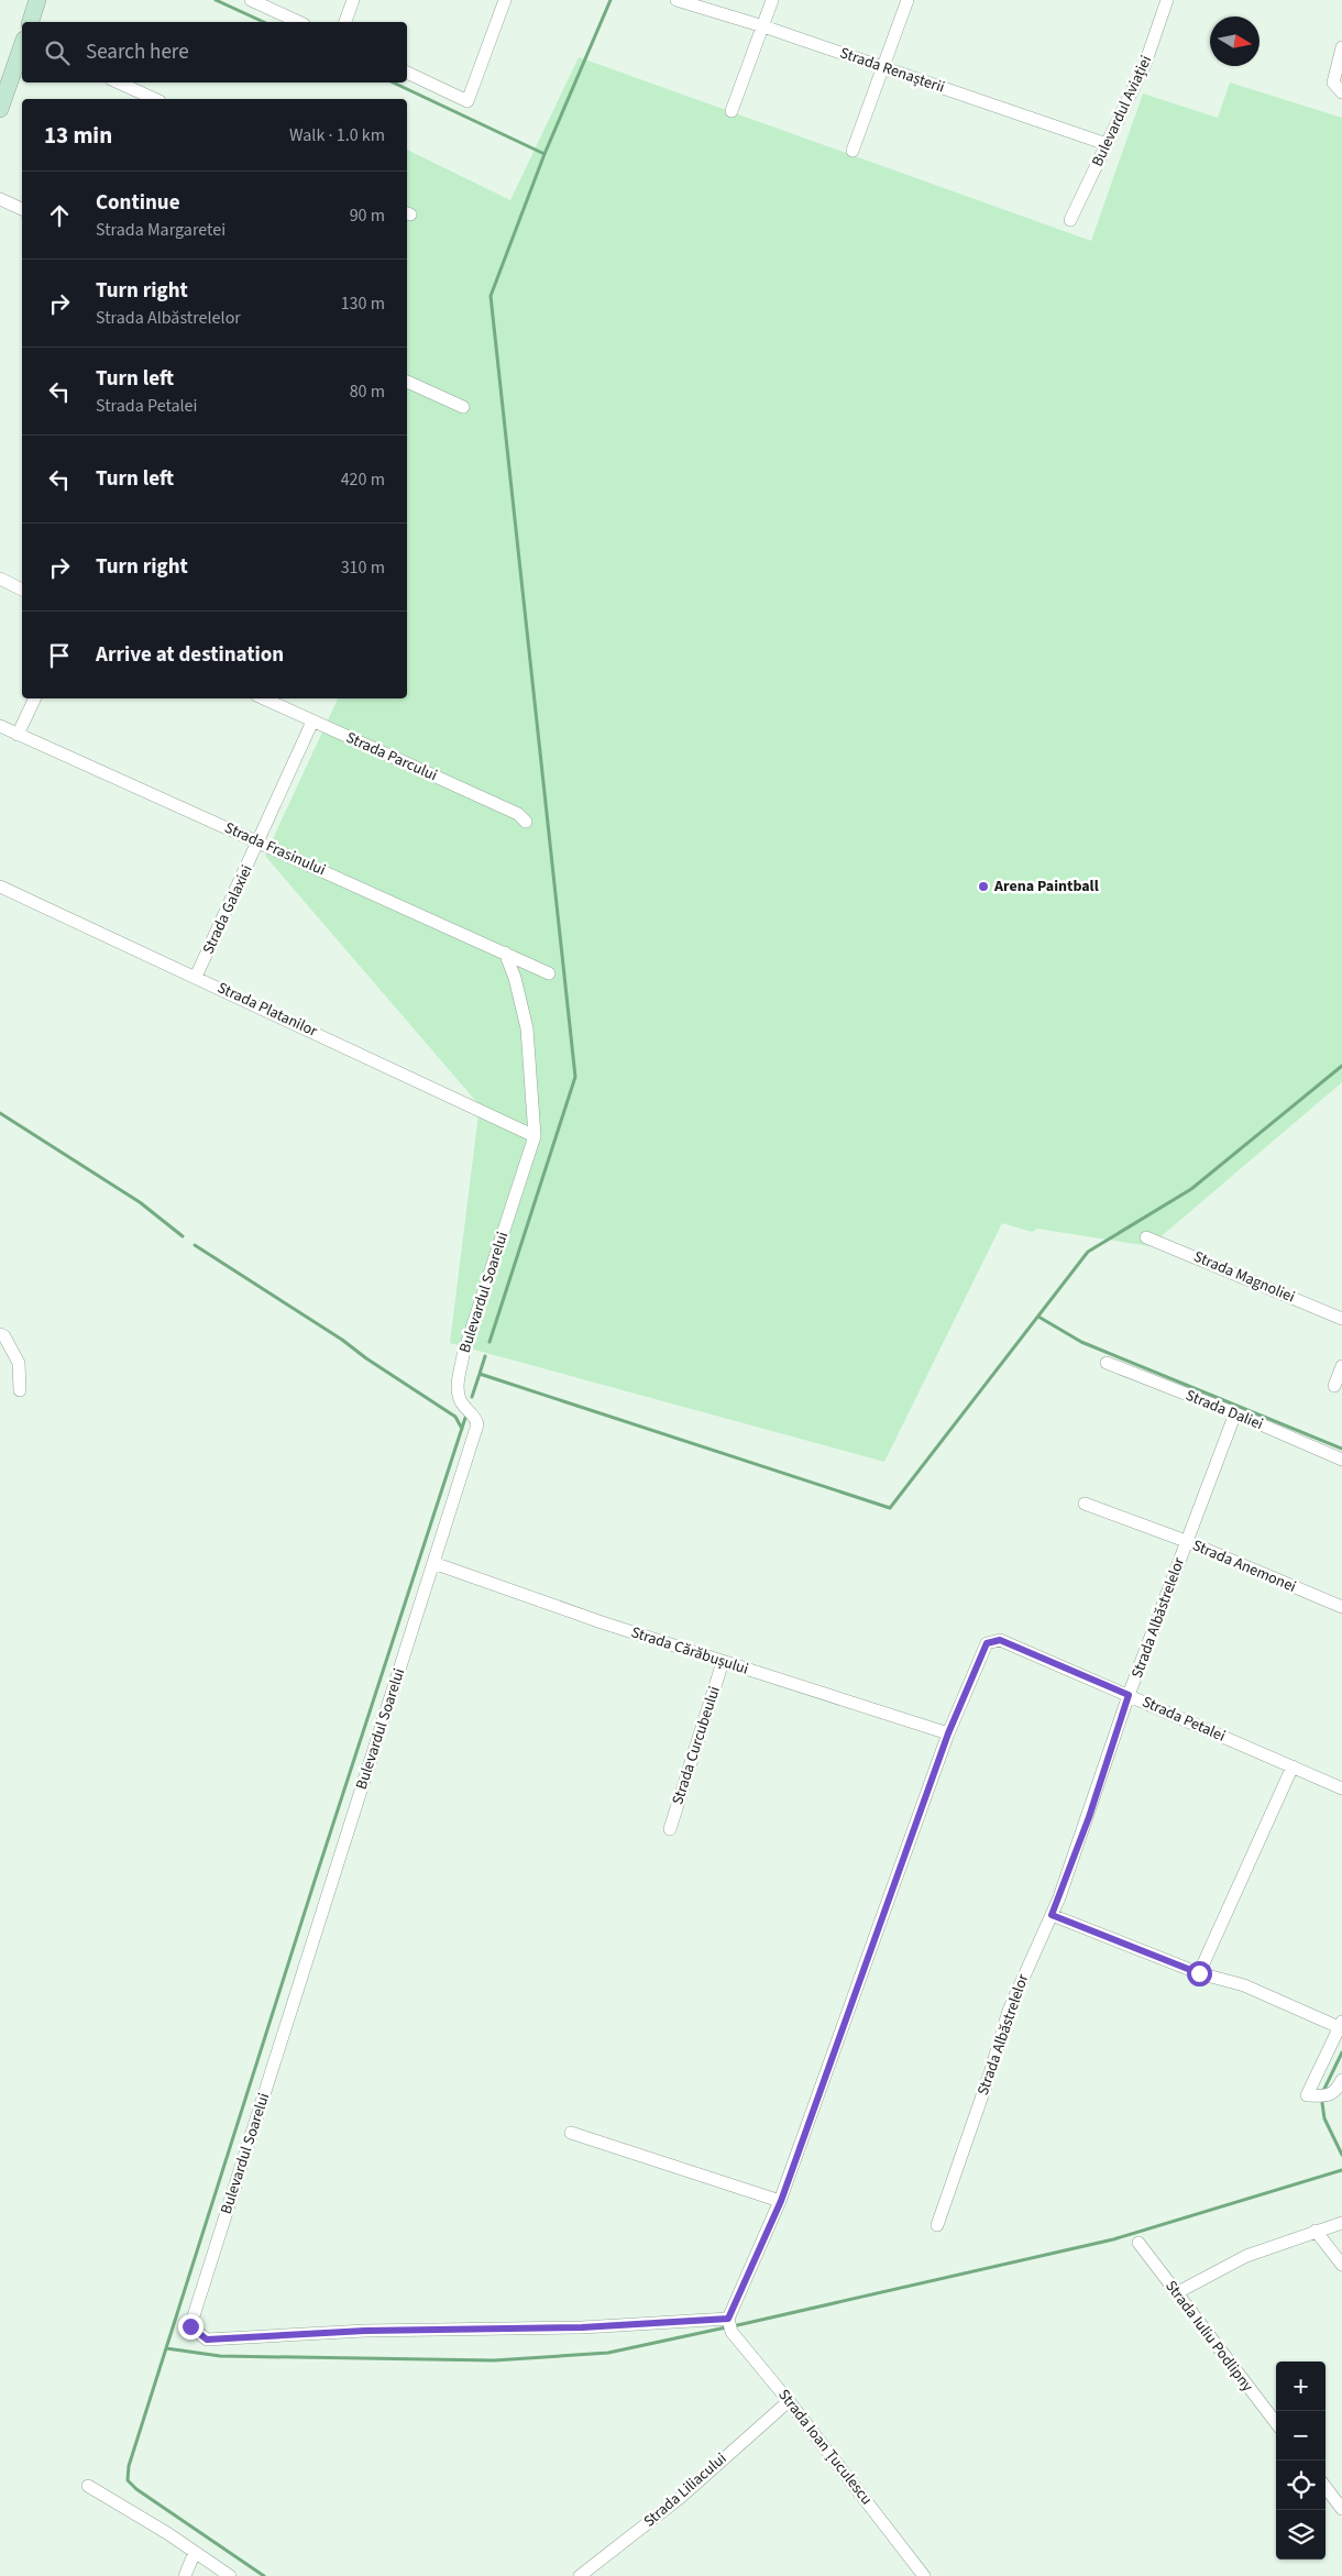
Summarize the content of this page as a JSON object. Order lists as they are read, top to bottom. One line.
{"streets":{"street":["Strada Renașterii","Bulevardul Aviației","Strada Parcului","Strada Frasinului","Strada Galaxiei","Strada Platanilor","Strada Magnoliei","Bulevardul Soarelui","Strada Daliei","Strada Anemonei","Strada Albăstrelelor","Strada Cărăbușului","Strada Petalei","Strada Curcubeului","Strada Iuliu Podlipny","Strada Ioan Țuculescu","Strada Liliacului"]},"crossings":[["Strada Renașterii","Bulevardul Aviației"],["Strada Parcului","Strada Galaxiei"],["Strada Frasinului","Strada Galaxiei"],["Strada Galaxiei","Strada Platanilor"],["Strada Platanilor","Bulevardul Soarelui"],["Bulevardul Soarelui","Strada Cărăbușului"],["Bulevardul Soarelui","Strada Ioan Țuculescu"],["Strada Daliei","Strada Albăstrelelor"],["Strada Anemonei","Strada Albăstrelelor"],["Strada Albăstrelelor","Strada Petalei"],["Strada Cărăbușului","Strada Petalei"],["Strada Cărăbușului","Strada Curcubeului"],["Strada Ioan Țuculescu","Strada Liliacului"]],"places":["Arena Paintball"],"north":"right","page":{"search":"Search here","heading":["13 min","Walk · 1.0 km"],"list":[["Continue","Strada Margaretei","90 m"],["Turn right","Strada Albăstrelelor","130 m"],["Turn left","Strada Petalei","80 m"],["Turn left","420 m"],["Turn right","310 m"],"Arrive at destination"],"map_buttons":["+","−"]}}
